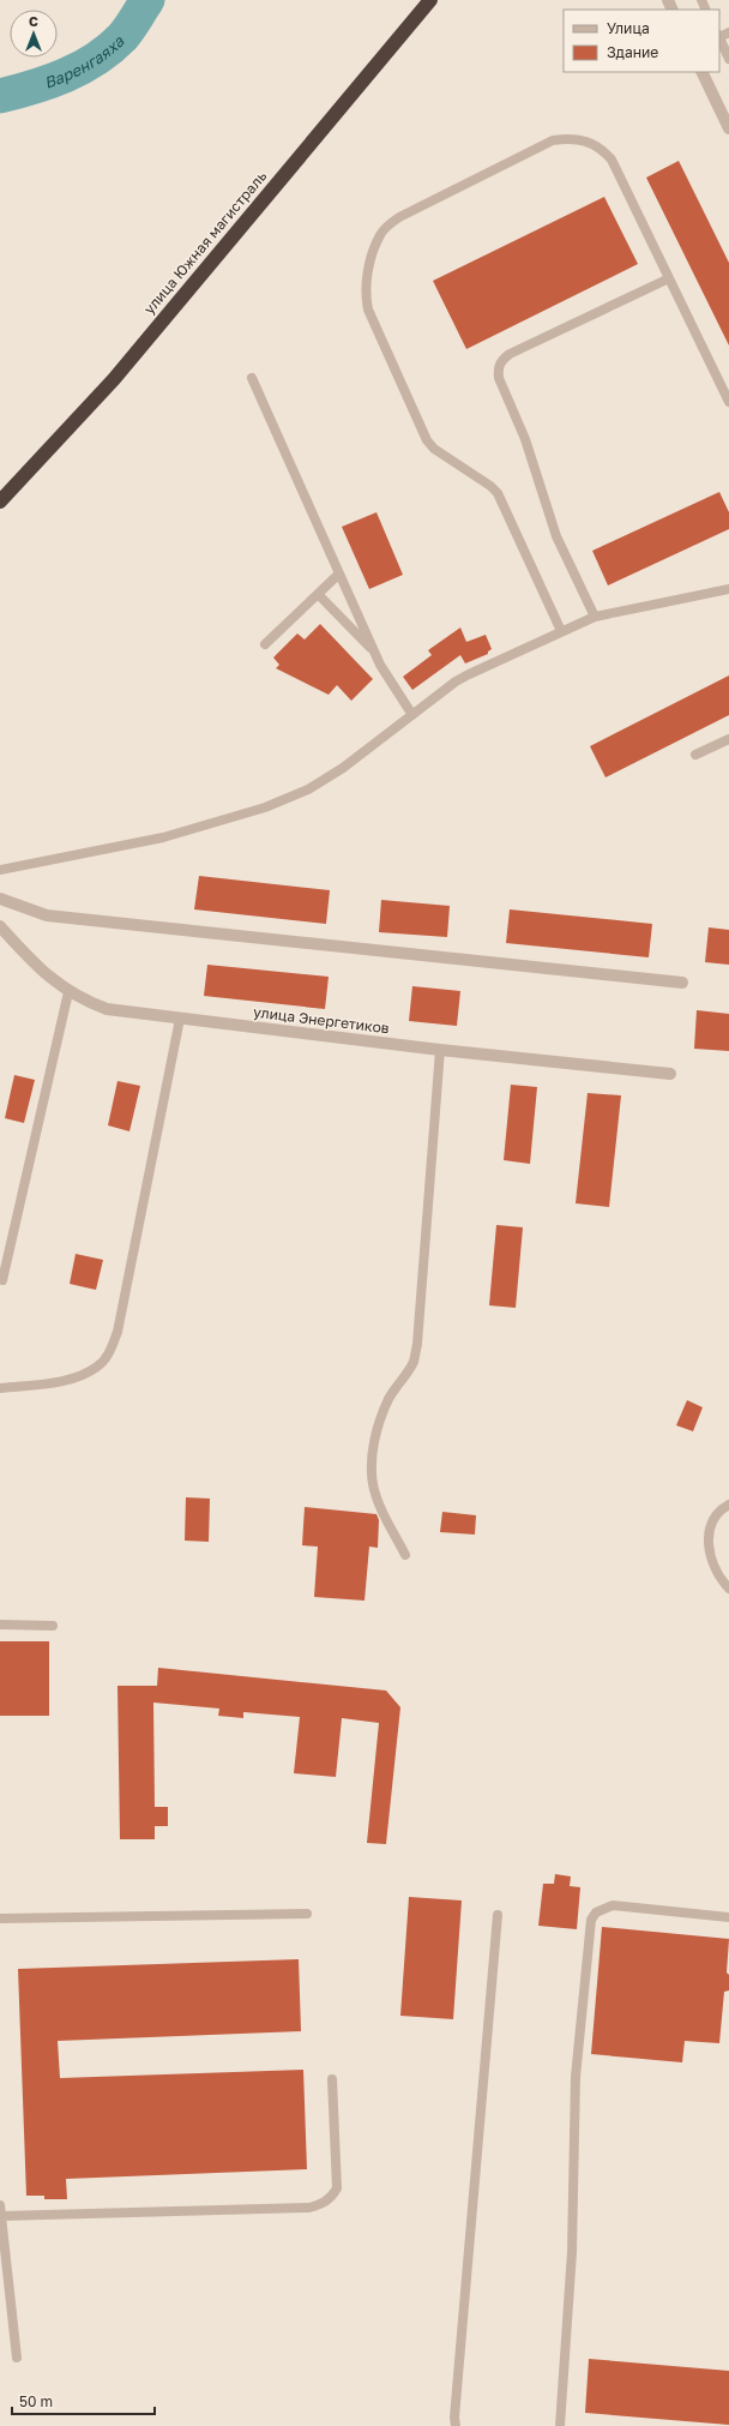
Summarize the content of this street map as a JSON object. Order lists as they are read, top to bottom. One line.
{"streets":{"highway":["улица Южная магистраль"],"street":["улица Энергетиков"]},"water":["Варенгаяха"],"legend":["Улица","Здание"],"scale_bar":"50 m","north":"top"}
